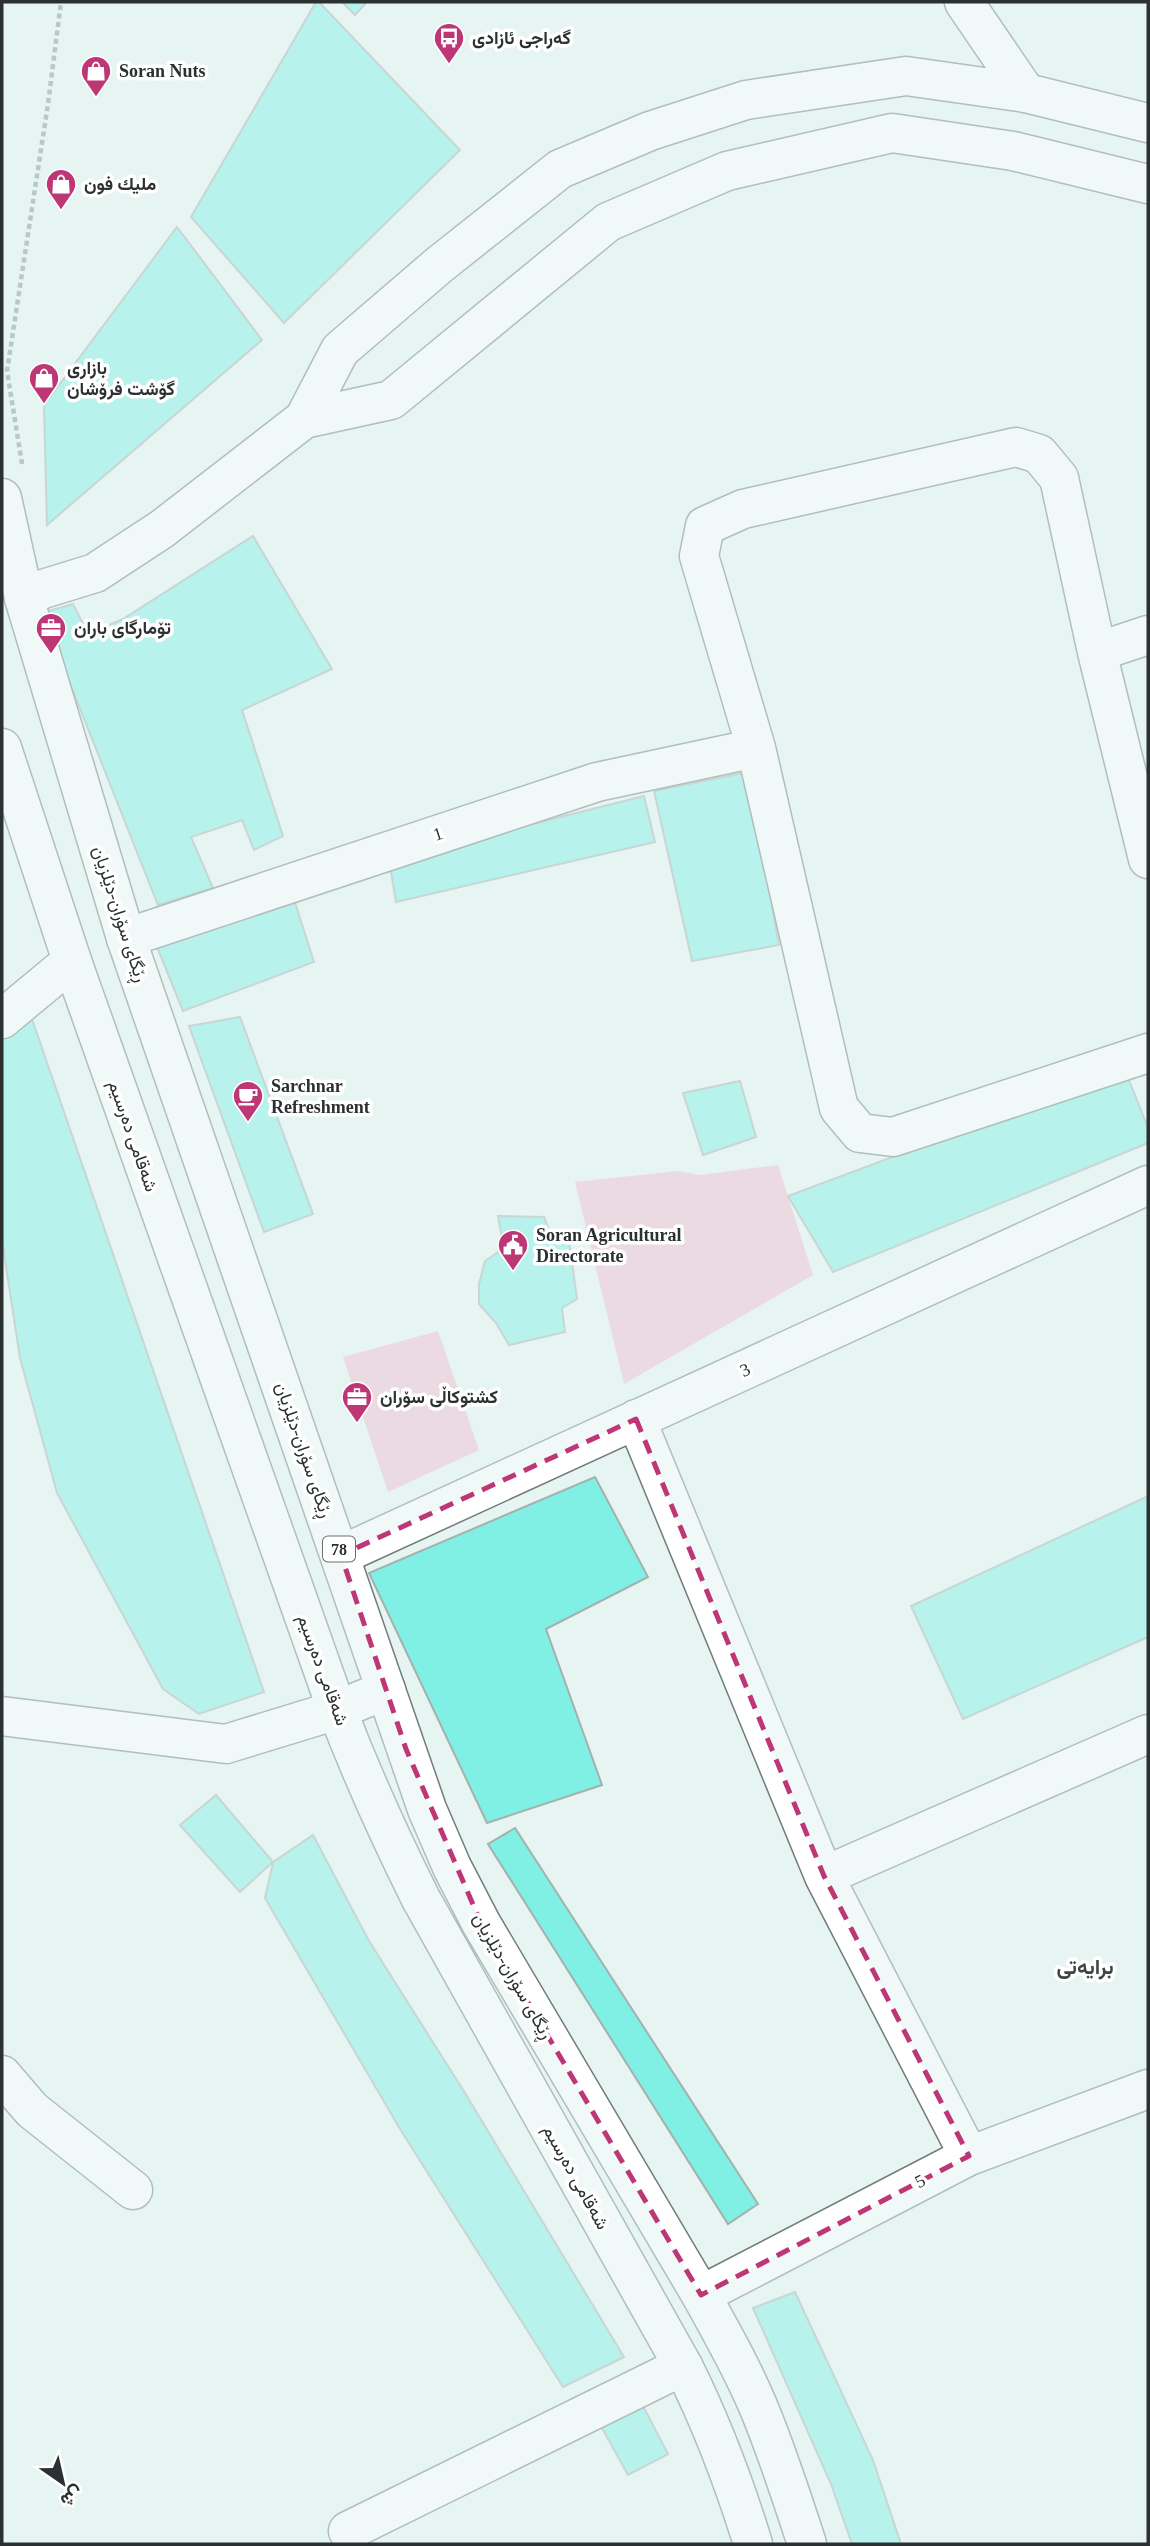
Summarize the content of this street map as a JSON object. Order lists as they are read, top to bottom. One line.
{"streets":{"street":["1","ڕێگای سۆران-دێلزیان","شەقامی دەرسیم","3","78","5"]},"crossings":[["1","ڕێگای سۆران-دێلزیان"],["ڕێگای سۆران-دێلزیان","3"],["ڕێگای سۆران-دێلزیان","5"]],"districts":["برایەتی"],"places":{"bus stop":["گەراجی ئازادی"],"shop":["Soran Nuts","مليك فون","بازاڕی گۆشت فرۆشان"],"office":["تۆمارگای باران","کشتوکاڵی سۆران"],"cafe":["Sarchnar Refreshment"],"public building":["Soran Agricultural Directorate"]},"north":"bottom right"}
